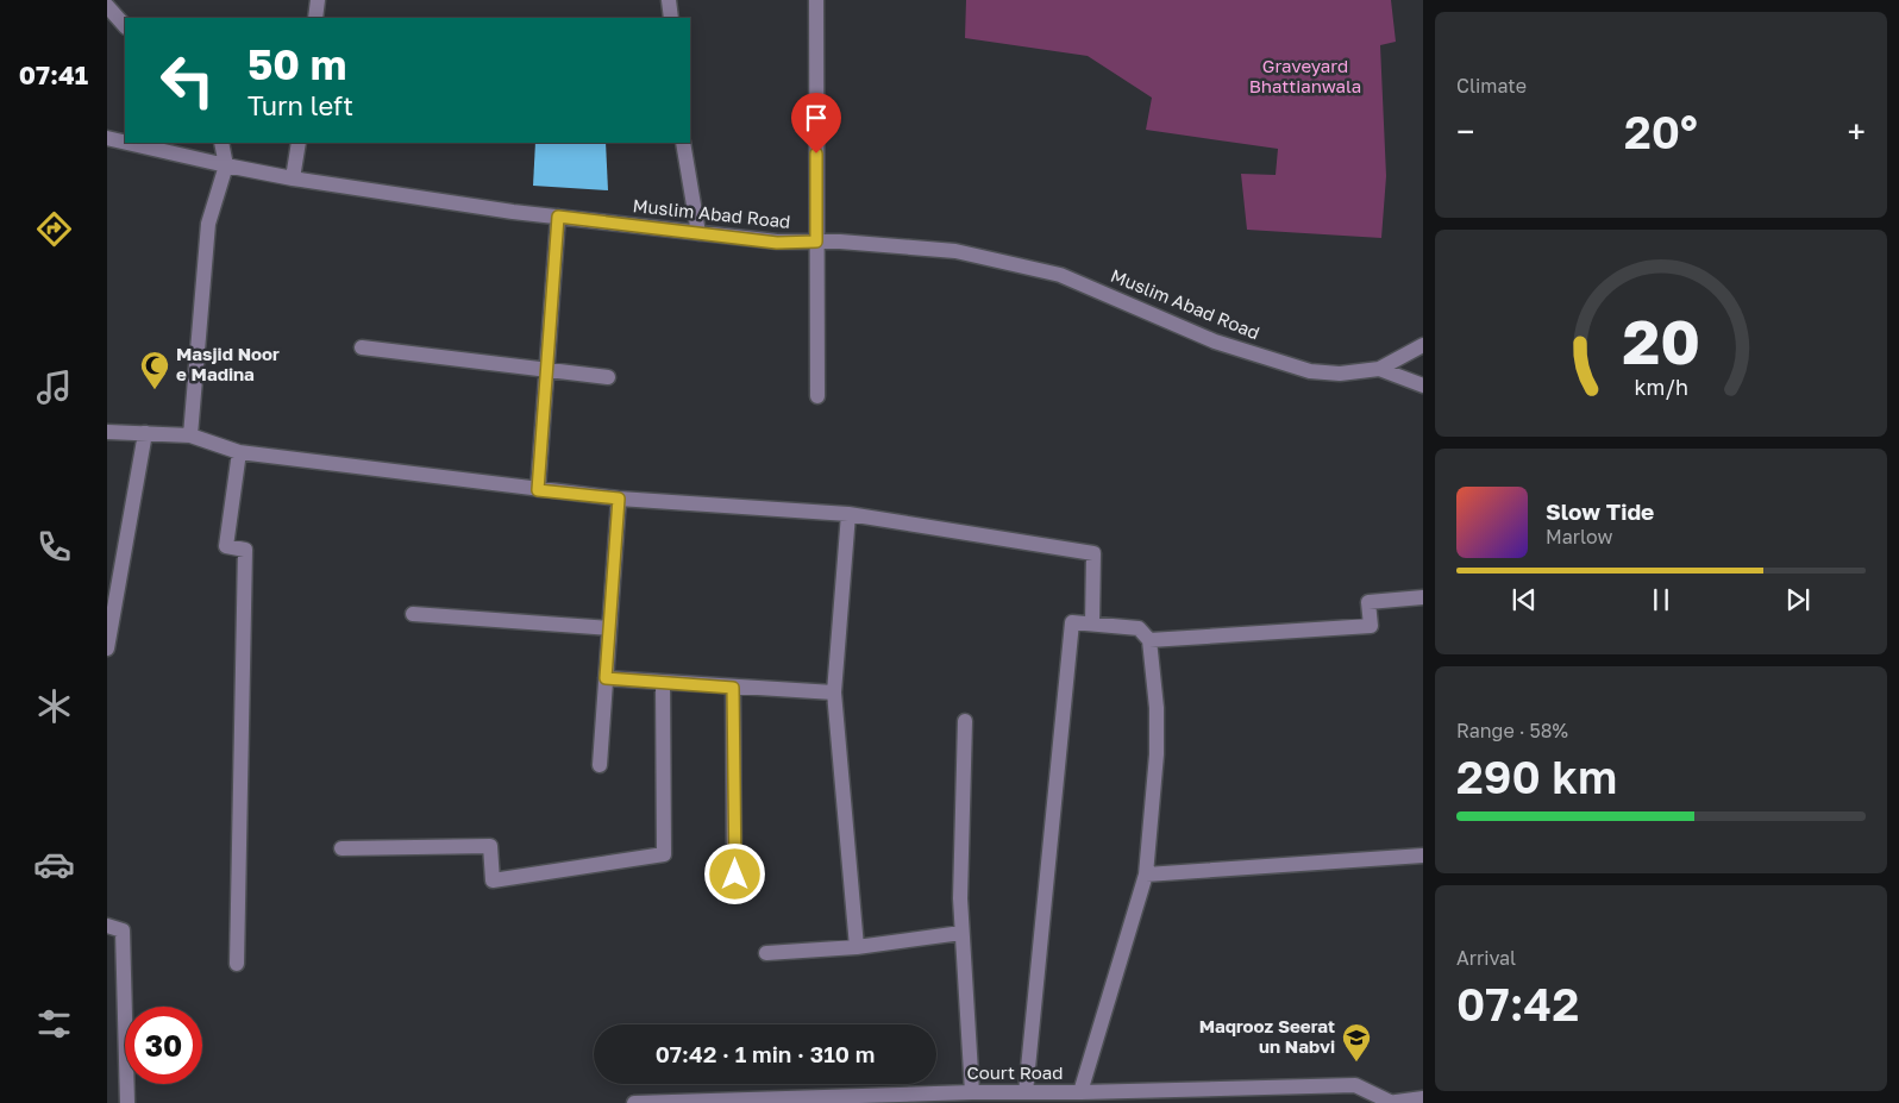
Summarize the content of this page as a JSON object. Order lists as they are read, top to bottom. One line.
{"streets":{"street":["Muslim Abad Road","Court Road"]},"parks":["Graveyard Bhattianwala"],"places":{"mosque":["Masjid Noor e Madina"],"school or university":["Maqrooz Seerat un Nabvi"]},"page":{"tabs":"07:41","tile":["Climate",["Range · 58%","290 km"],["Arrival","07:42"]],"turn":["50 m","Turn left"],"heat":["−","20°","+"],"song":["Slow Tide","Marlow"],"limit":"30","trip":"07:42 · 1 min · 310 m","gauge":["20","km/h"]}}
